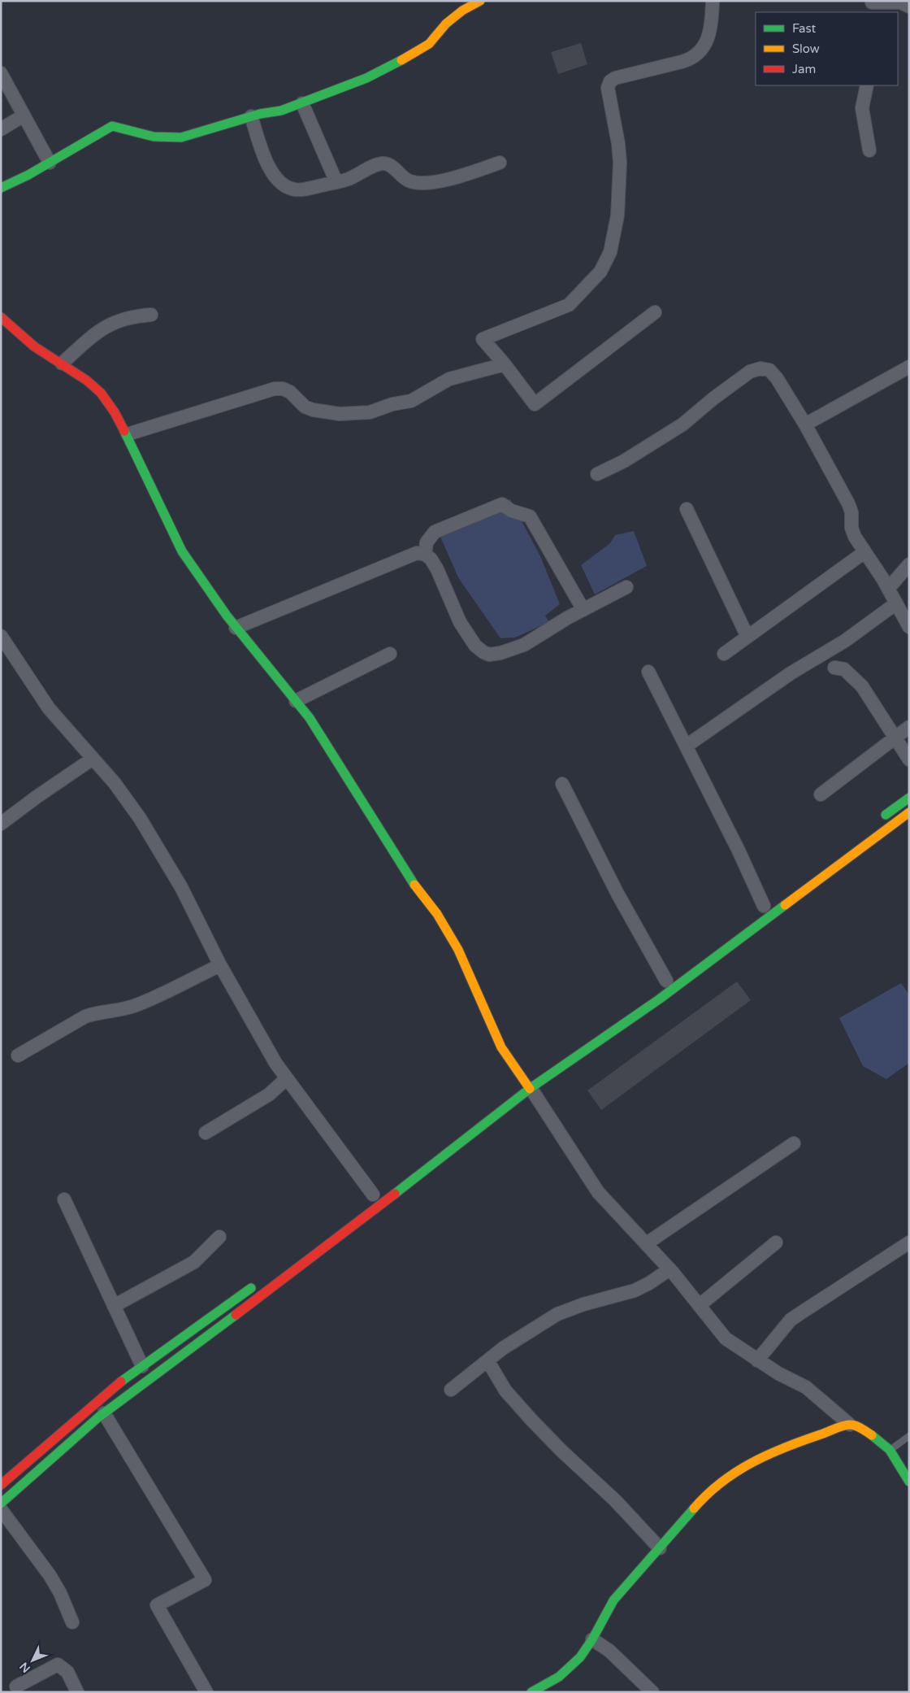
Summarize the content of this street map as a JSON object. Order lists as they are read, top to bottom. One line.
{"legend":["Fast","Slow","Jam"],"north":"bottom left"}
